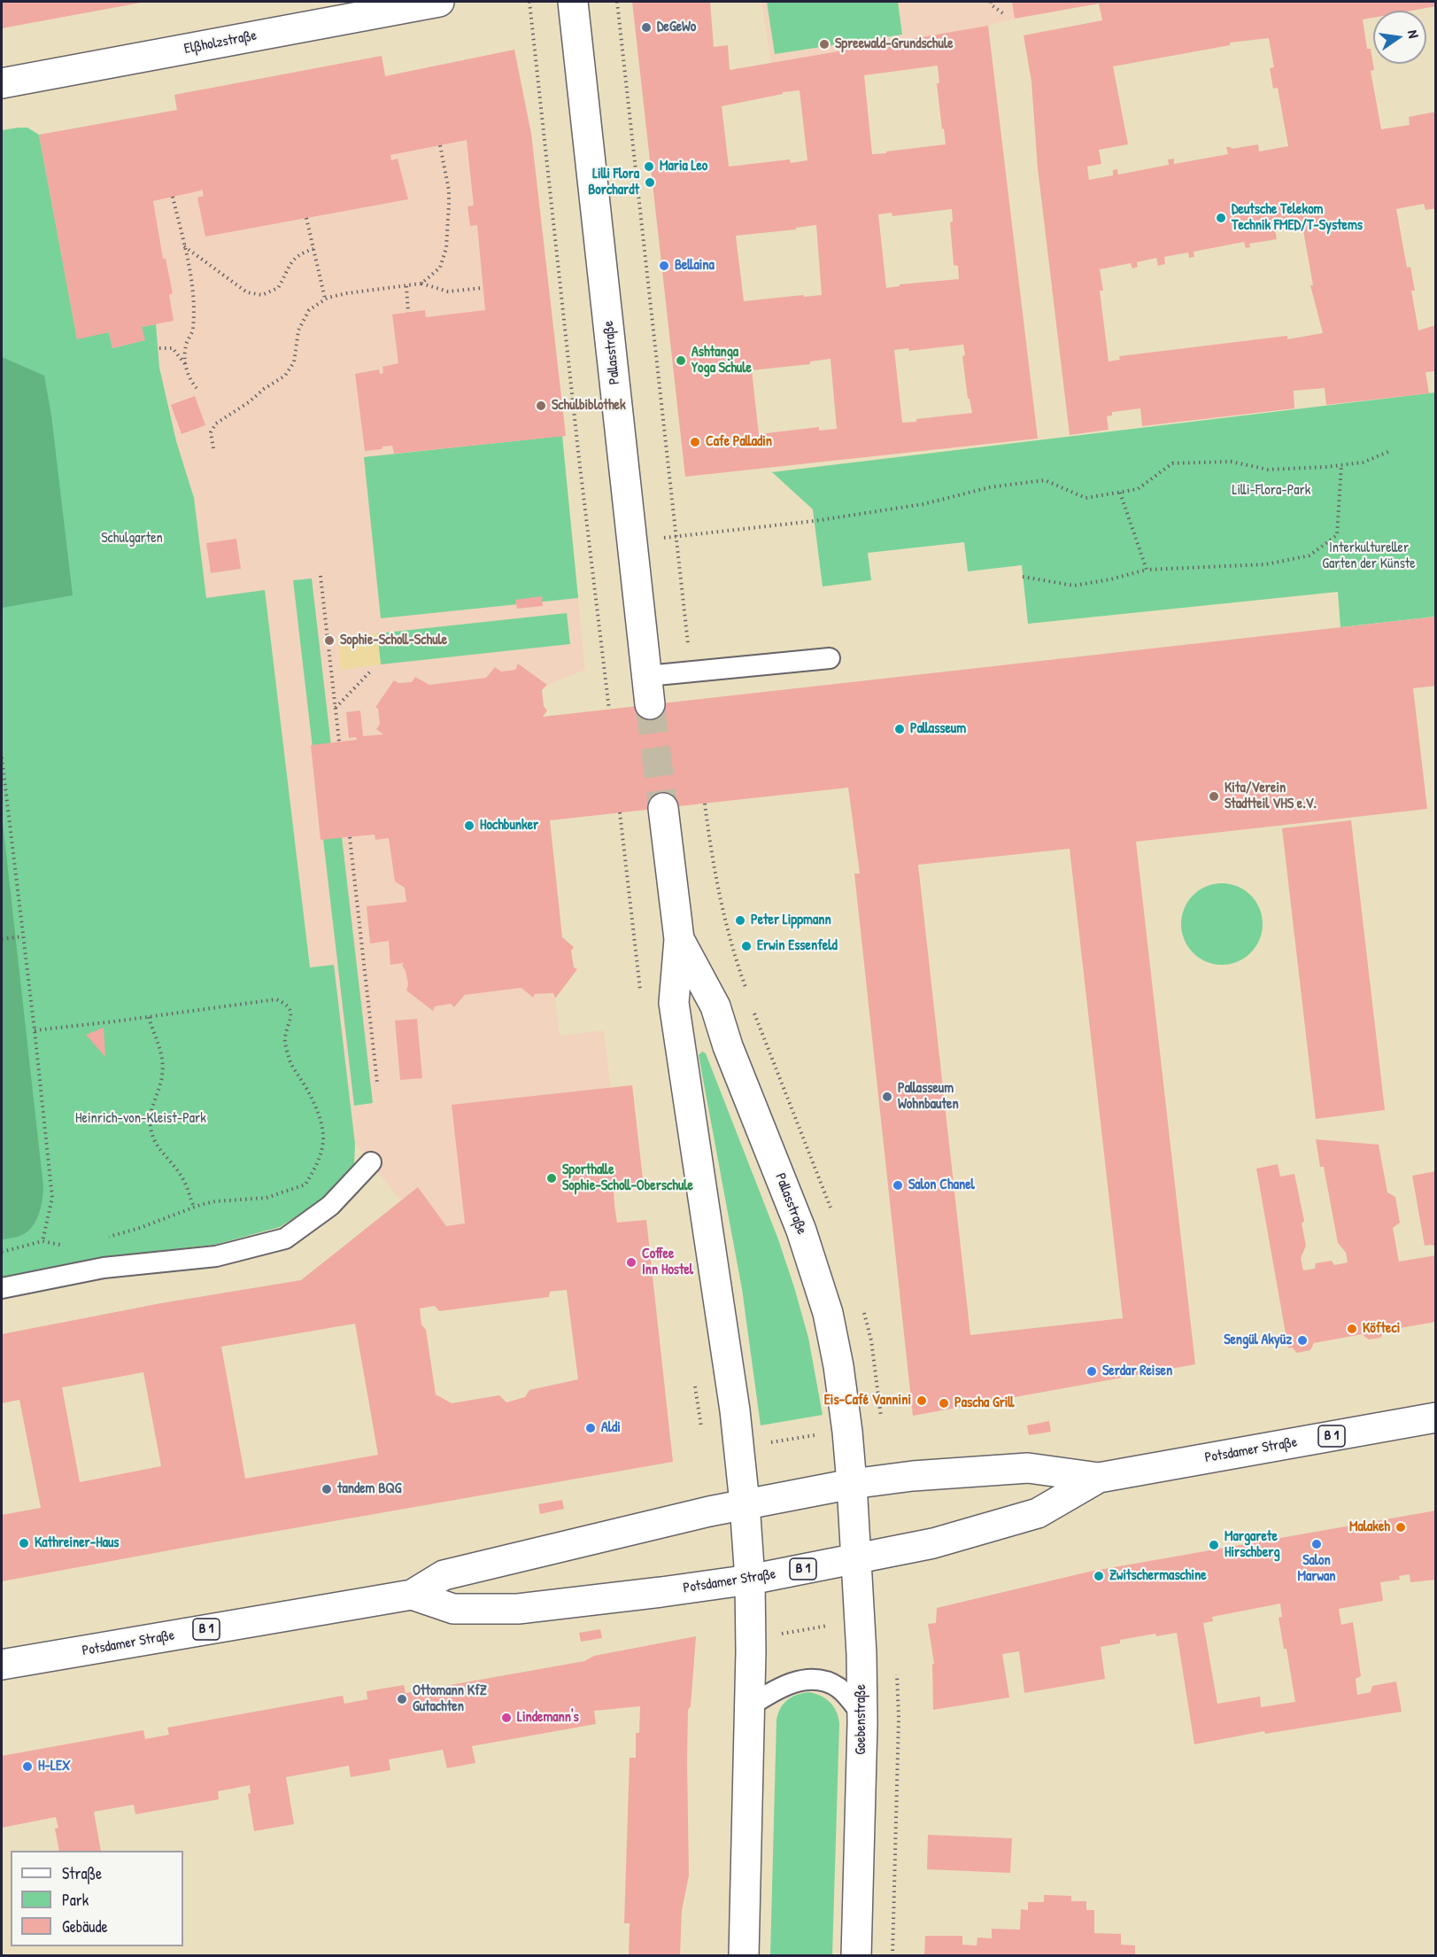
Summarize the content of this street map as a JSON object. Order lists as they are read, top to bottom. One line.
{"streets":{"main road":["Elßholzstraße","Pallasstraße","B 1","Potsdamer Straße","Goebenstraße"]},"crossings":[["Pallasstraße","Potsdamer Straße"],["Pallasstraße","Goebenstraße"],["Potsdamer Straße","Goebenstraße"]],"parks":["Lilli-Flora-Park","Schulgarten","Interkultureller Garten der Künste","Heinrich-von-Kleist-Park"],"places":["DeGeWo","Spreewald-Grundschule","Maria Leo","Lilli Flora Borchardt","Deutsche Telekom Technik FMED/T-Systems","Bellaina","Ashtanga Yoga Schule","Schulbiblothek","Cafe Palladin","Sophie-Scholl-Schule","Pallasseum","Kita/Verein Stadtteil VHS e.V.","Hochbunker","Peter Lippmann","Erwin Essenfeld","Pallasseum Wohnbauten","Sporthalle Sophie-Scholl-Oberschule","Salon Chanel","Coffee Inn Hostel","Köfteci","Sengül Akyüz","Serdar Reisen","Eis-Café Vannini","Pascha Grill","Aldi","tandem BQG","Malakeh","Kathreiner-Haus","Salon Marwan","Margarete Hirschberg","Zwitschermaschine","Ottomann KfZ Gutachten","Lindemann's","H-LEX"],"legend":["Straße","Park","Gebäude"],"north":"right"}
